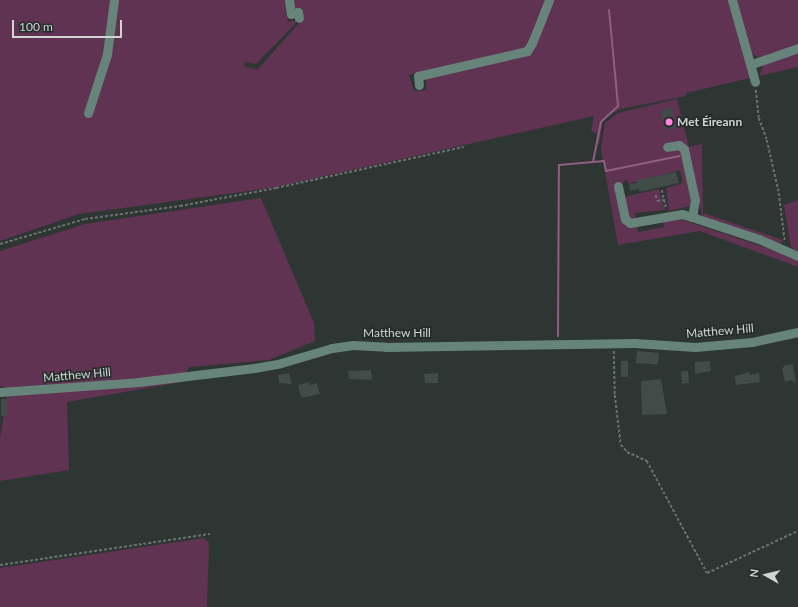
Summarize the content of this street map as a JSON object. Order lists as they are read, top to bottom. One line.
{"streets":{"street":["Matthew Hill"]},"places":["Met Éireann"],"scale_bar":"100 m","north":"left"}
